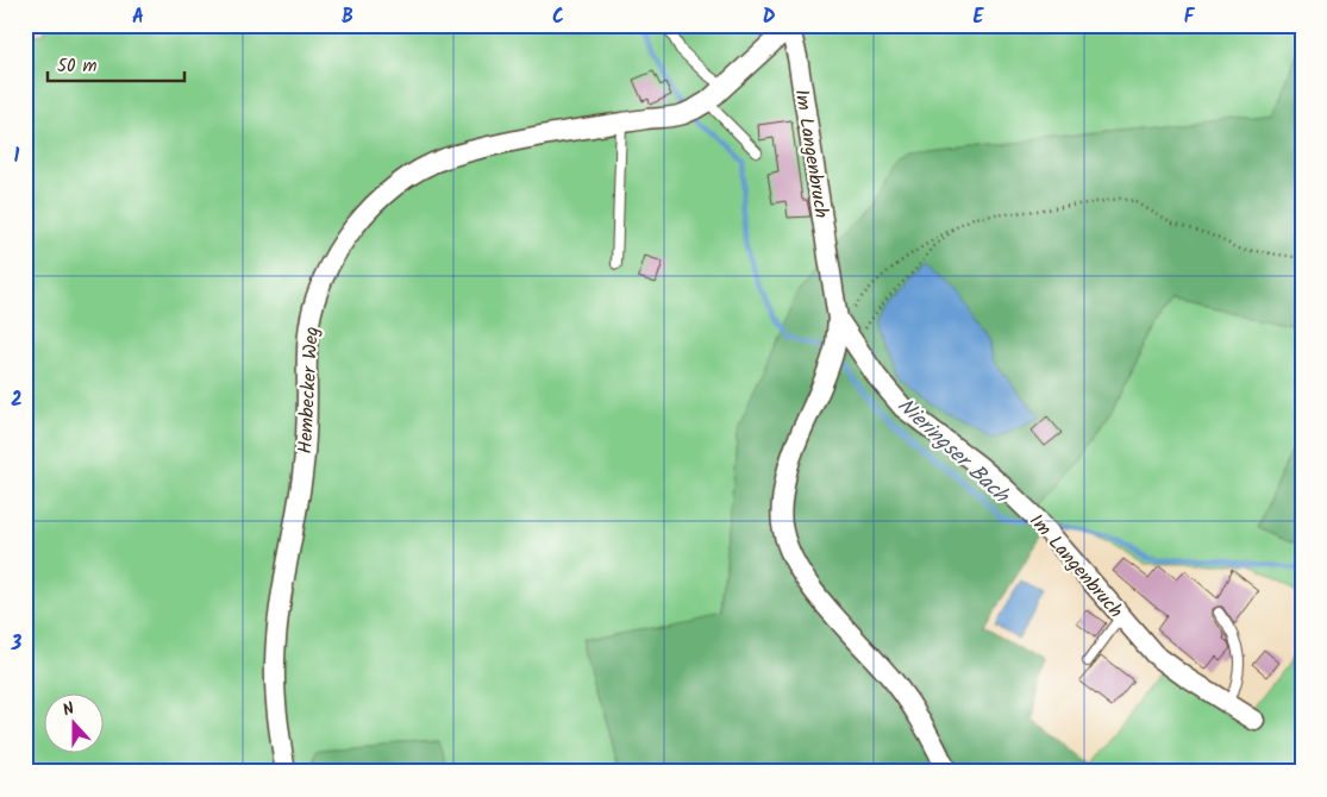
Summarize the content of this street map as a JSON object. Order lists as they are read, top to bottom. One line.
{"streets":{"street":["Im Langenbruch","Hembecker Weg"]},"water":["Nieringser Bach"],"scale_bar":"50 m","north":"top","grid":{"columns":["A","B","C","D","E","F"],"rows":["1","2","3"]}}
